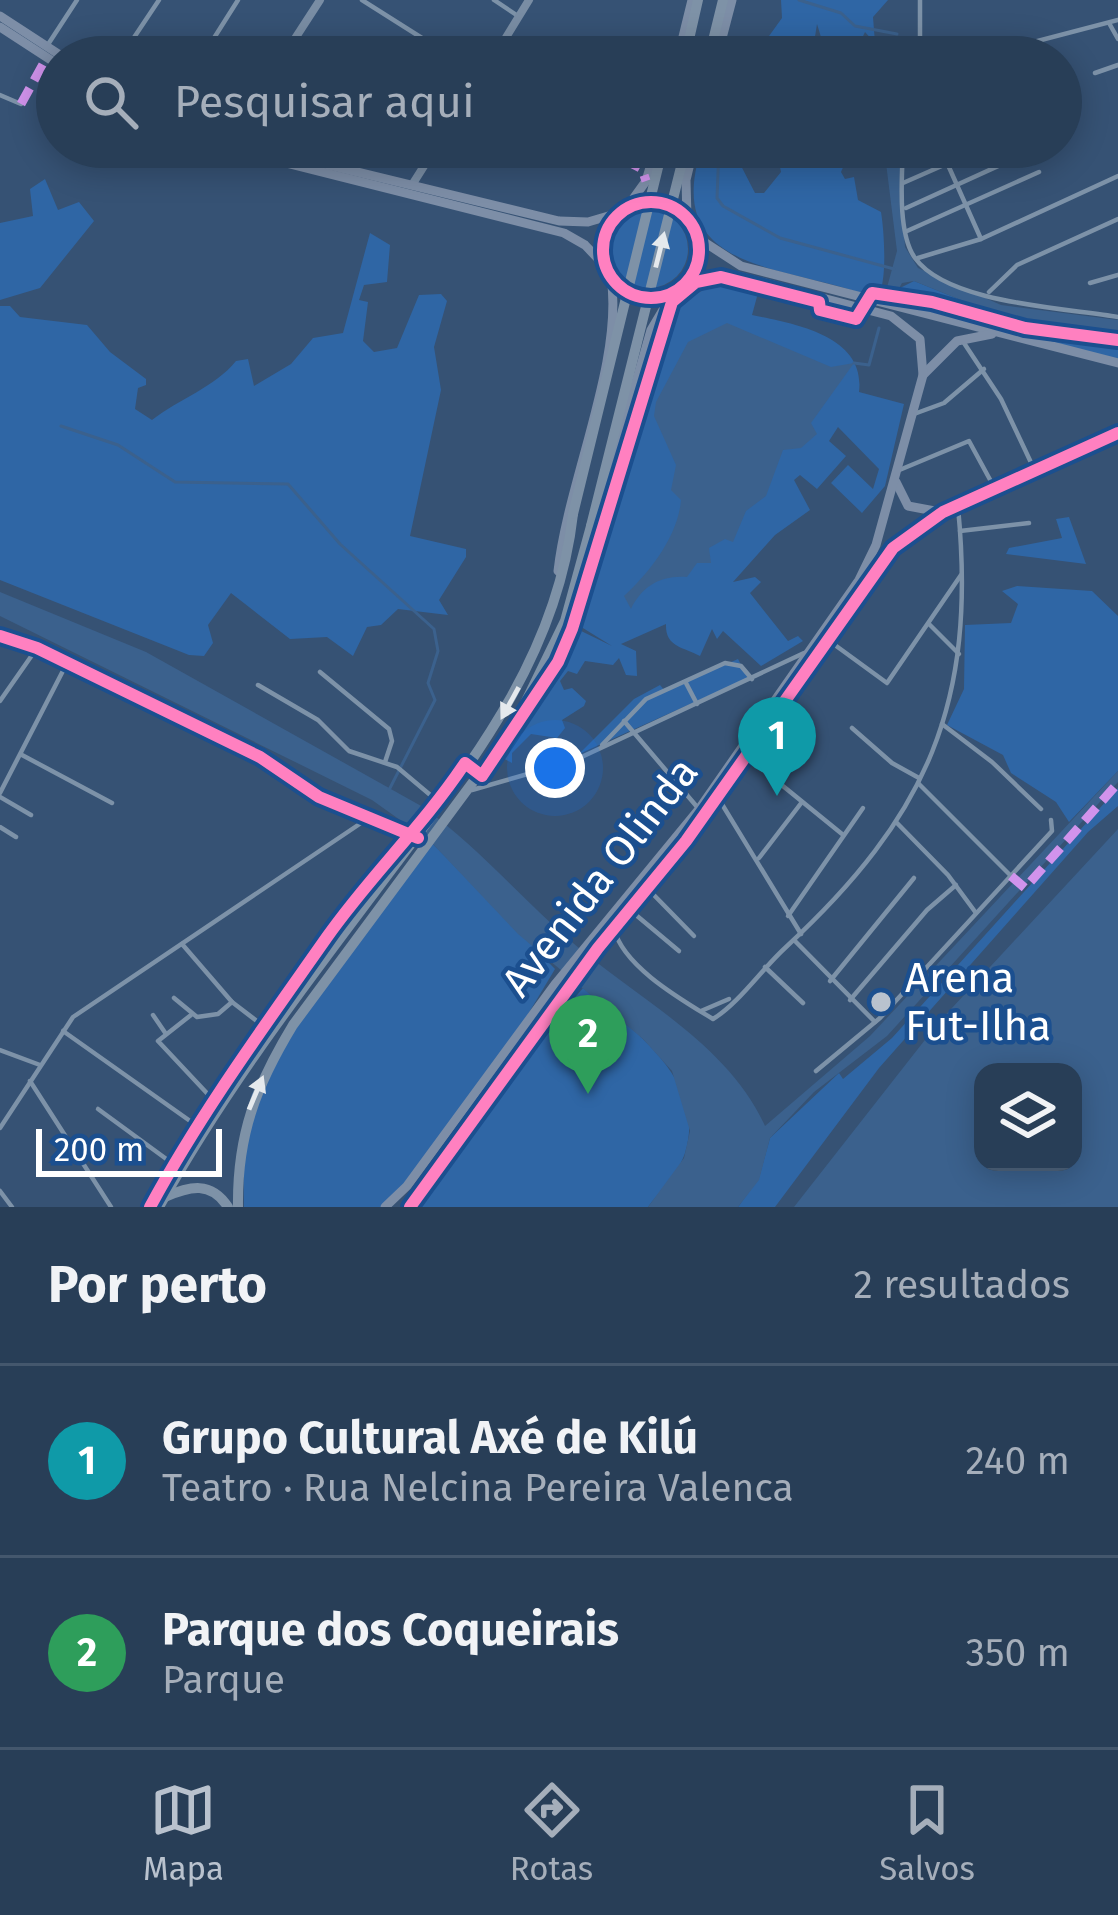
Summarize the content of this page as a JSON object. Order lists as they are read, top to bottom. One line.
{"streets":{"main road":["Avenida Olinda"]},"places":["Arena Fut-Ilha"],"scale_bar":"200 m","page":{"search":"Pesquisar aqui","pins":["1","2"],"scale":"200 m","heading":["Por perto","2 resultados"],"list":[{"mark":"1","name":"Grupo Cultural Axé de Kilú","note":"Teatro · Rua Nelcina Pereira Valenca","value":"240 m"},{"mark":"2","name":"Parque dos Coqueirais","note":"Parque","value":"350 m"}],"nav":["Mapa","Rotas","Salvos"]}}
